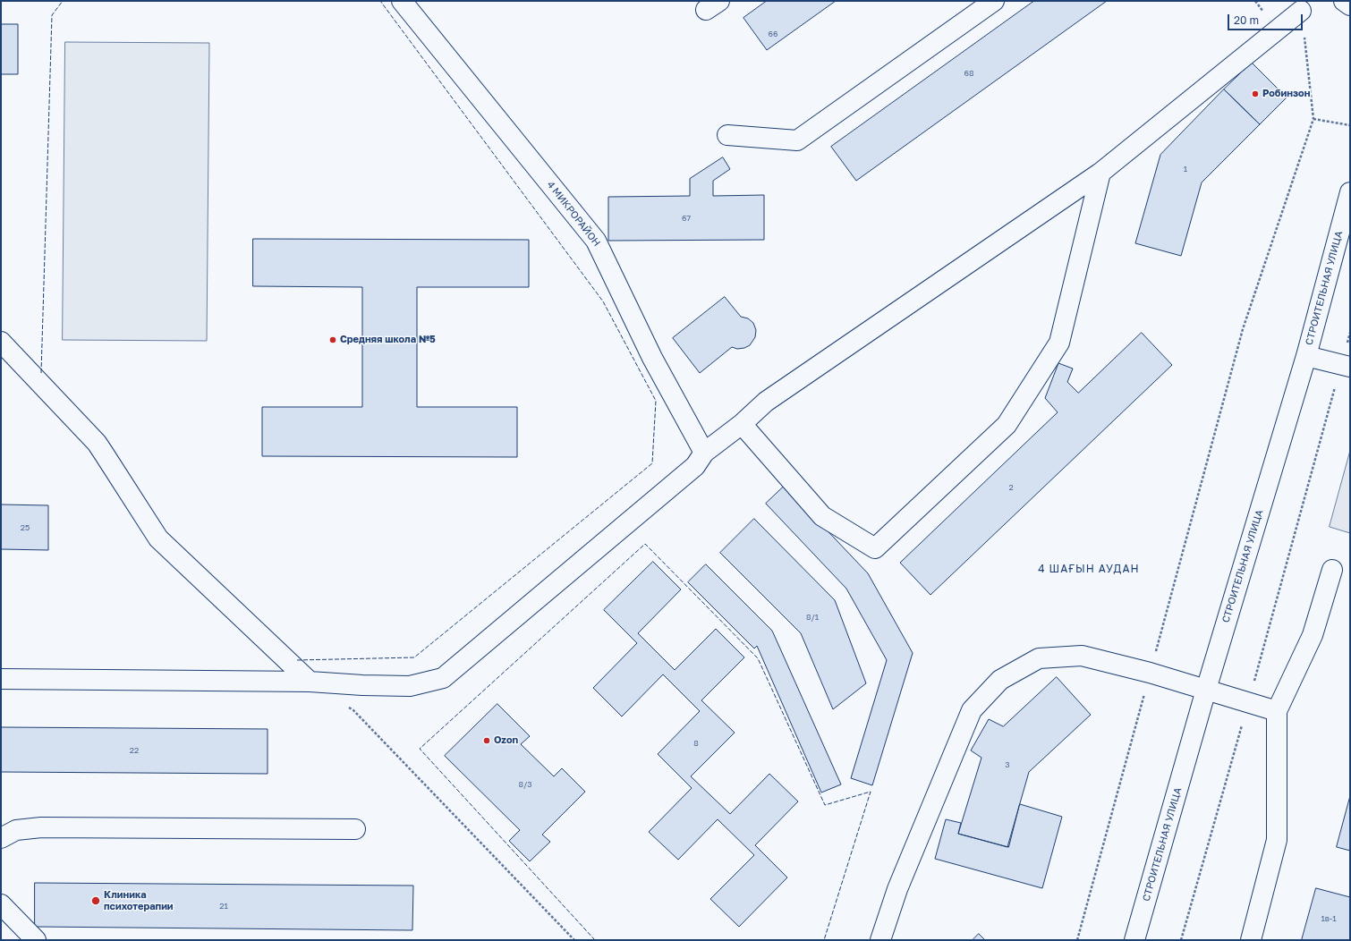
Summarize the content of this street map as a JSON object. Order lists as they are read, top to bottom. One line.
{"streets":{"street":["4 МИКРОРАЙОН","СТРОИТЕЛЬНАЯ УЛИЦА"]},"districts":["4 ШАҒЫН АУДАН"],"places":["Робинзон","Средняя школа №5","Ozon","Клиника психотерапии"],"house_numbers":["66","68","1","67","2","25","8/1","8","22","3","8/3","21","1в-1"],"scale_bar":"20 m"}
